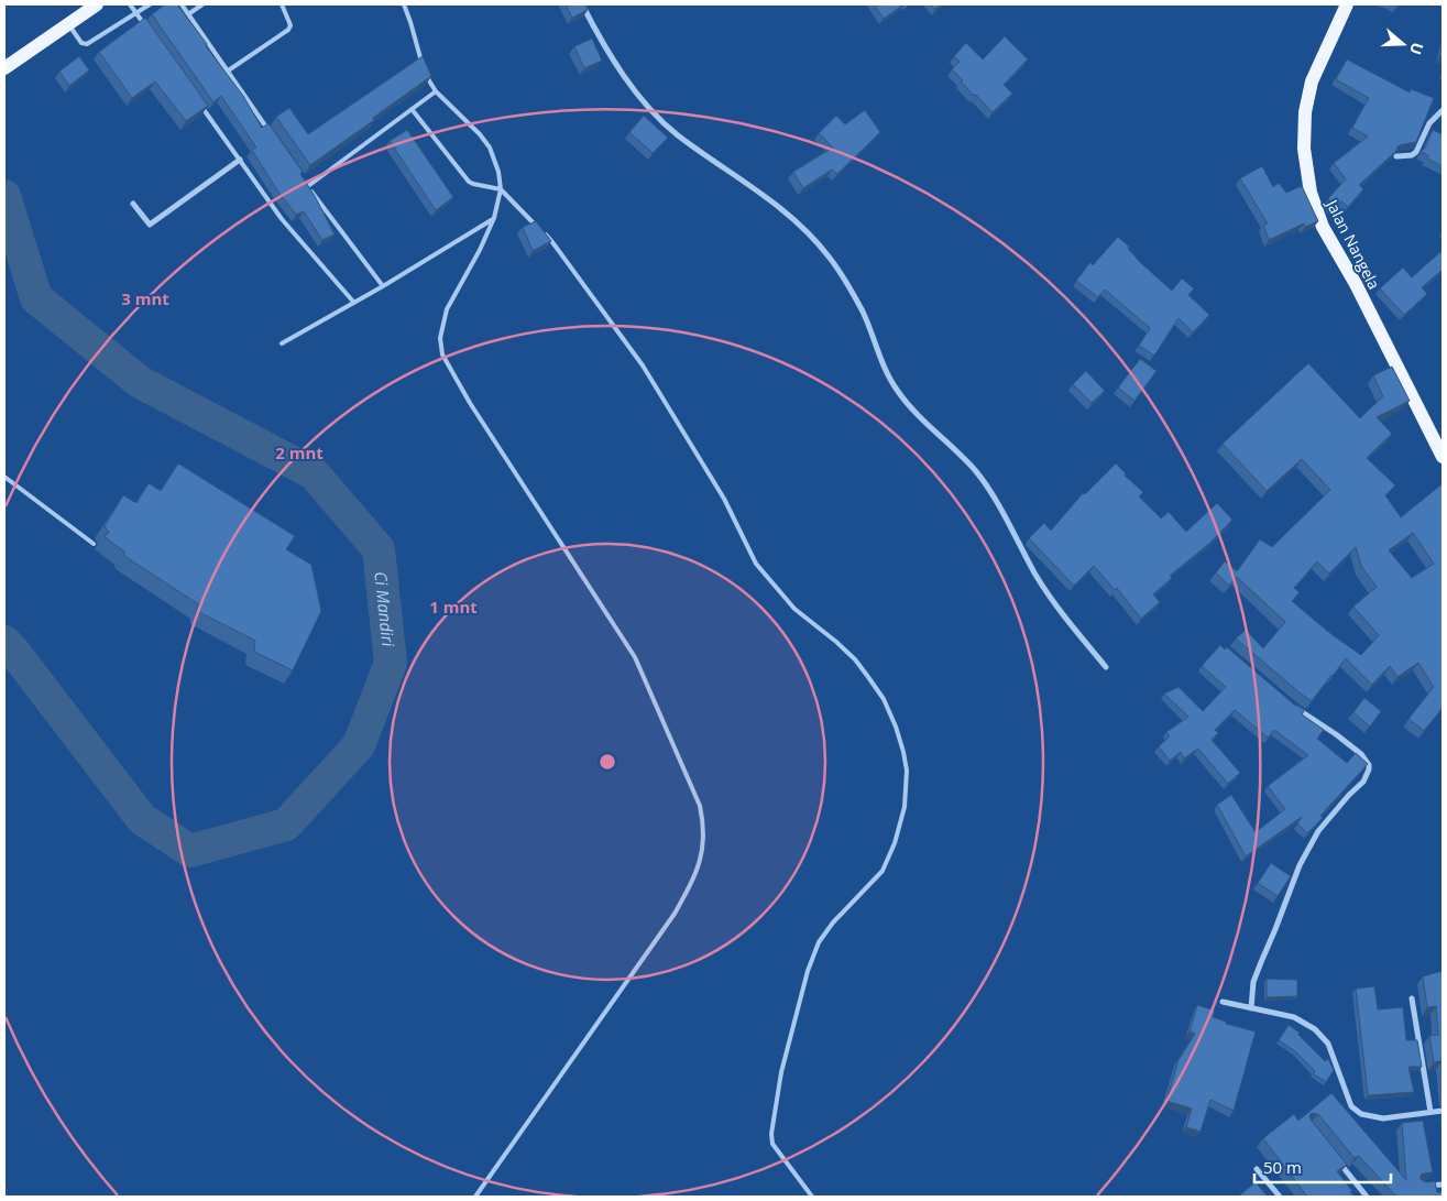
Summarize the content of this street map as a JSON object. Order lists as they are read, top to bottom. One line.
{"streets":{"main road":["Jalan Nangela"]},"water":["Ci Mandiri"],"scale_bar":"50 m","north":"right","rings":["3 mnt","2 mnt","1 mnt"]}
